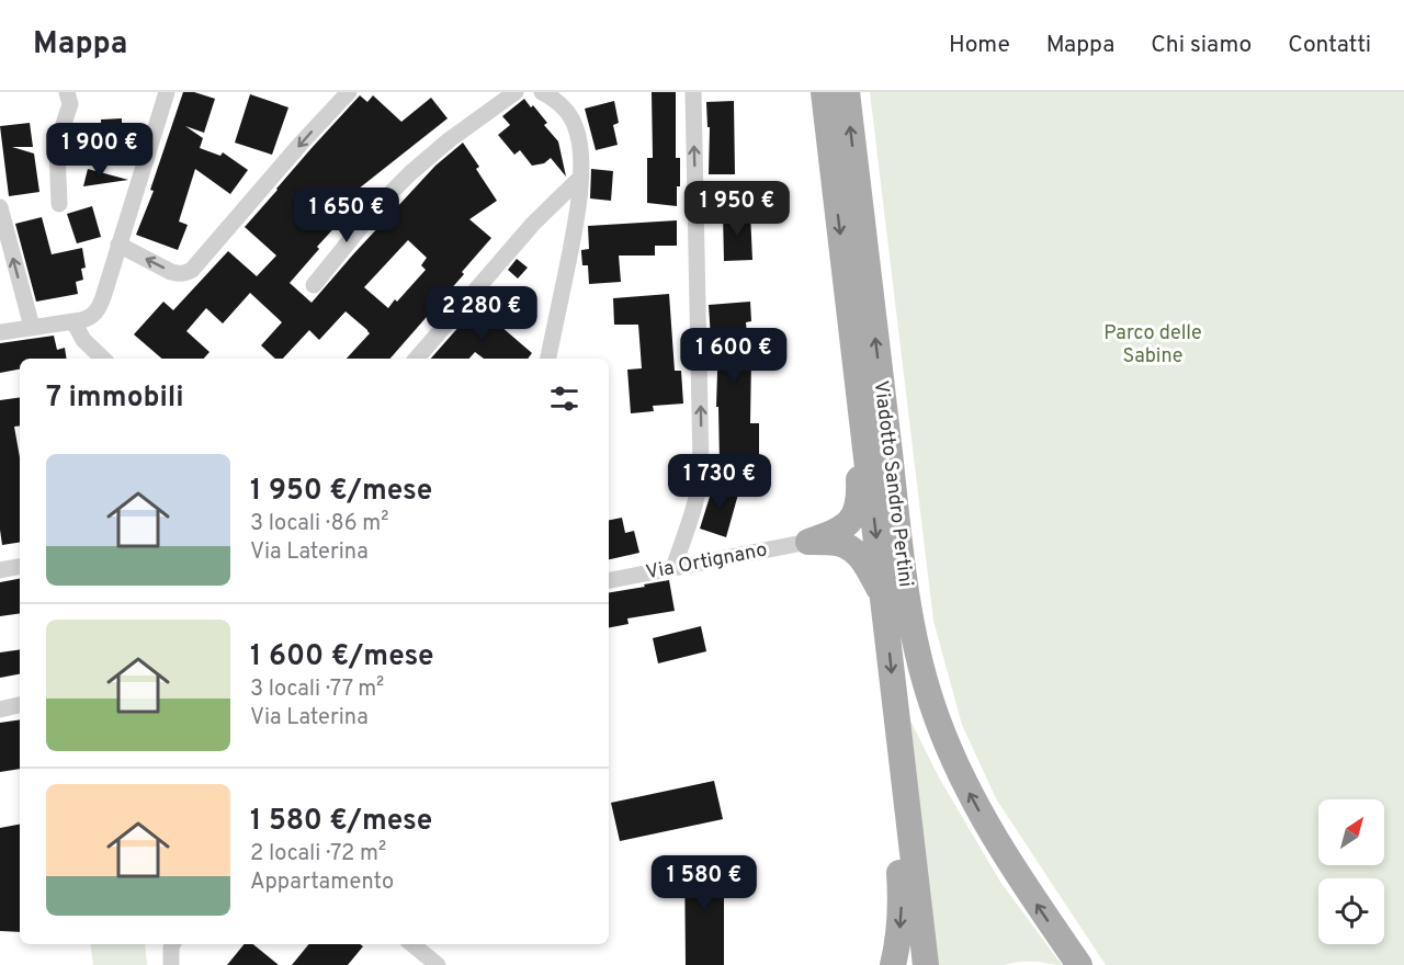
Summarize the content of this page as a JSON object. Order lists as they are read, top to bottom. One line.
{"streets":{"main road":["Viadotto Sandro Pertini"],"street":["Via Ortignano"]},"parks":["Parco delle Sabine"],"north":"top right","page":{"header":"Mappa","nav":["Home","Mappa","Chi siamo","Contatti"],"price":["1 900 €","1 950 €","1 650 €","2 280 €","1 600 €","1 730 €","1 580 €"],"heading":"7 immobili","list":[{"name":"1 950 €/mese","note":"3 locali · 86 m² · Via Laterina"},{"name":"1 600 €/mese","note":"3 locali · 77 m² · Via Laterina"},{"name":"1 580 €/mese","note":"2 locali · 72 m² · Appartamento"}]}}
